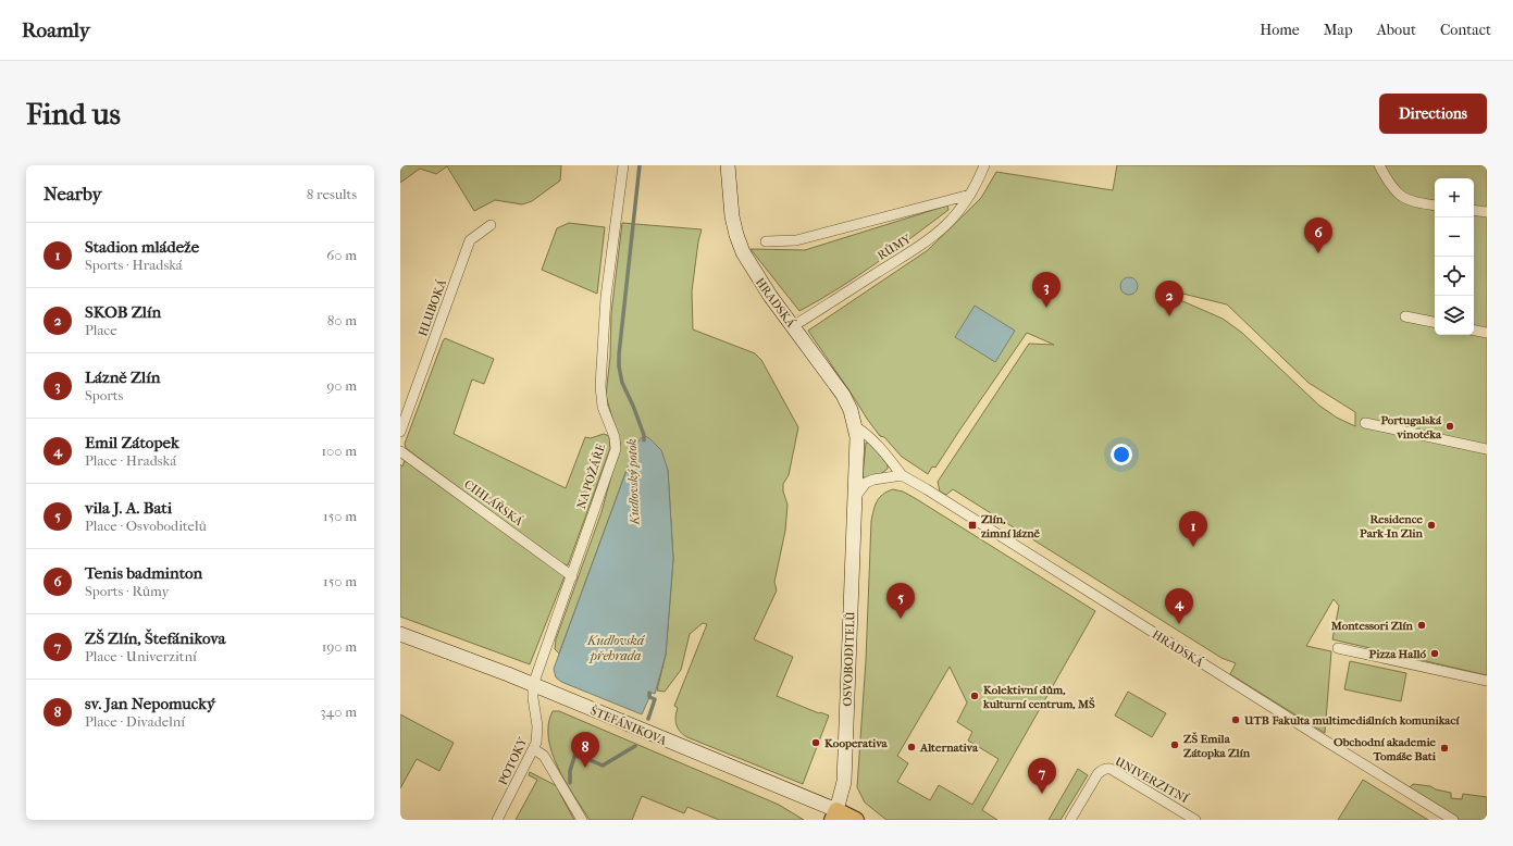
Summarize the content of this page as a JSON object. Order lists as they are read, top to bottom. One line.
{"streets":{"main road":["ŠTEFÁNIKOVA"],"street":["RŮMY","HRADSKÁ","HLUBOKÁ","NA POŽÁŘE","CIHLÁŘSKÁ","OSVOBODITELŮ","POTOKY","UNIVERZITNÍ"]},"crossings":[["RŮMY","HRADSKÁ"],["HRADSKÁ","OSVOBODITELŮ"],["NA POŽÁŘE","CIHLÁŘSKÁ"],["NA POŽÁŘE","ŠTEFÁNIKOVA"],["NA POŽÁŘE","POTOKY"],["OSVOBODITELŮ","ŠTEFÁNIKOVA"],["ŠTEFÁNIKOVA","POTOKY"]],"water":["Kudlovský potok","Kudlovská přehrada"],"places":{"other":["Portugalská vinotéka","Residence Park-In Zlin","Montessori Zlín","Pizza Halló","Kolektivní dům, kulturní centrum, MŠ","UTB Fakulta multimediálních komunikací","Kooperativa","ZŠ Emila Zátopka Zlín","Alternativa","Obchodní akademie Tomáše Bati"],"transit":["Zlín, zimní lázně"]},"page":{"header":"Roamly","nav":["Home","Map","About","Contact"],"buttons":"Directions","title":"Find us","heading":["Nearby","8 results"],"map_buttons":["+","−"],"pins":["6","3","2","1","5","4","8","7"],"list":[{"mark":"1","name":"Stadion mládeže","note":"Sports · Hradská","value":"60 m"},{"mark":"2","name":"SKOB Zlín","note":"Place","value":"80 m"},{"mark":"3","name":"Lázně Zlín","note":"Sports","value":"90 m"},{"mark":"4","name":"Emil Zátopek","note":"Place · Hradská","value":"100 m"},{"mark":"5","name":"vila J. A. Bati","note":"Place · Osvoboditelů","value":"150 m"},{"mark":"6","name":"Tenis badminton","note":"Sports · Růmy","value":"150 m"},{"mark":"7","name":"ZŠ Zlín, Štefánikova","note":"Place · Univerzitní","value":"190 m"},{"mark":"8","name":"sv. Jan Nepomucký","note":"Place · Divadelní","value":"340 m"}]}}
